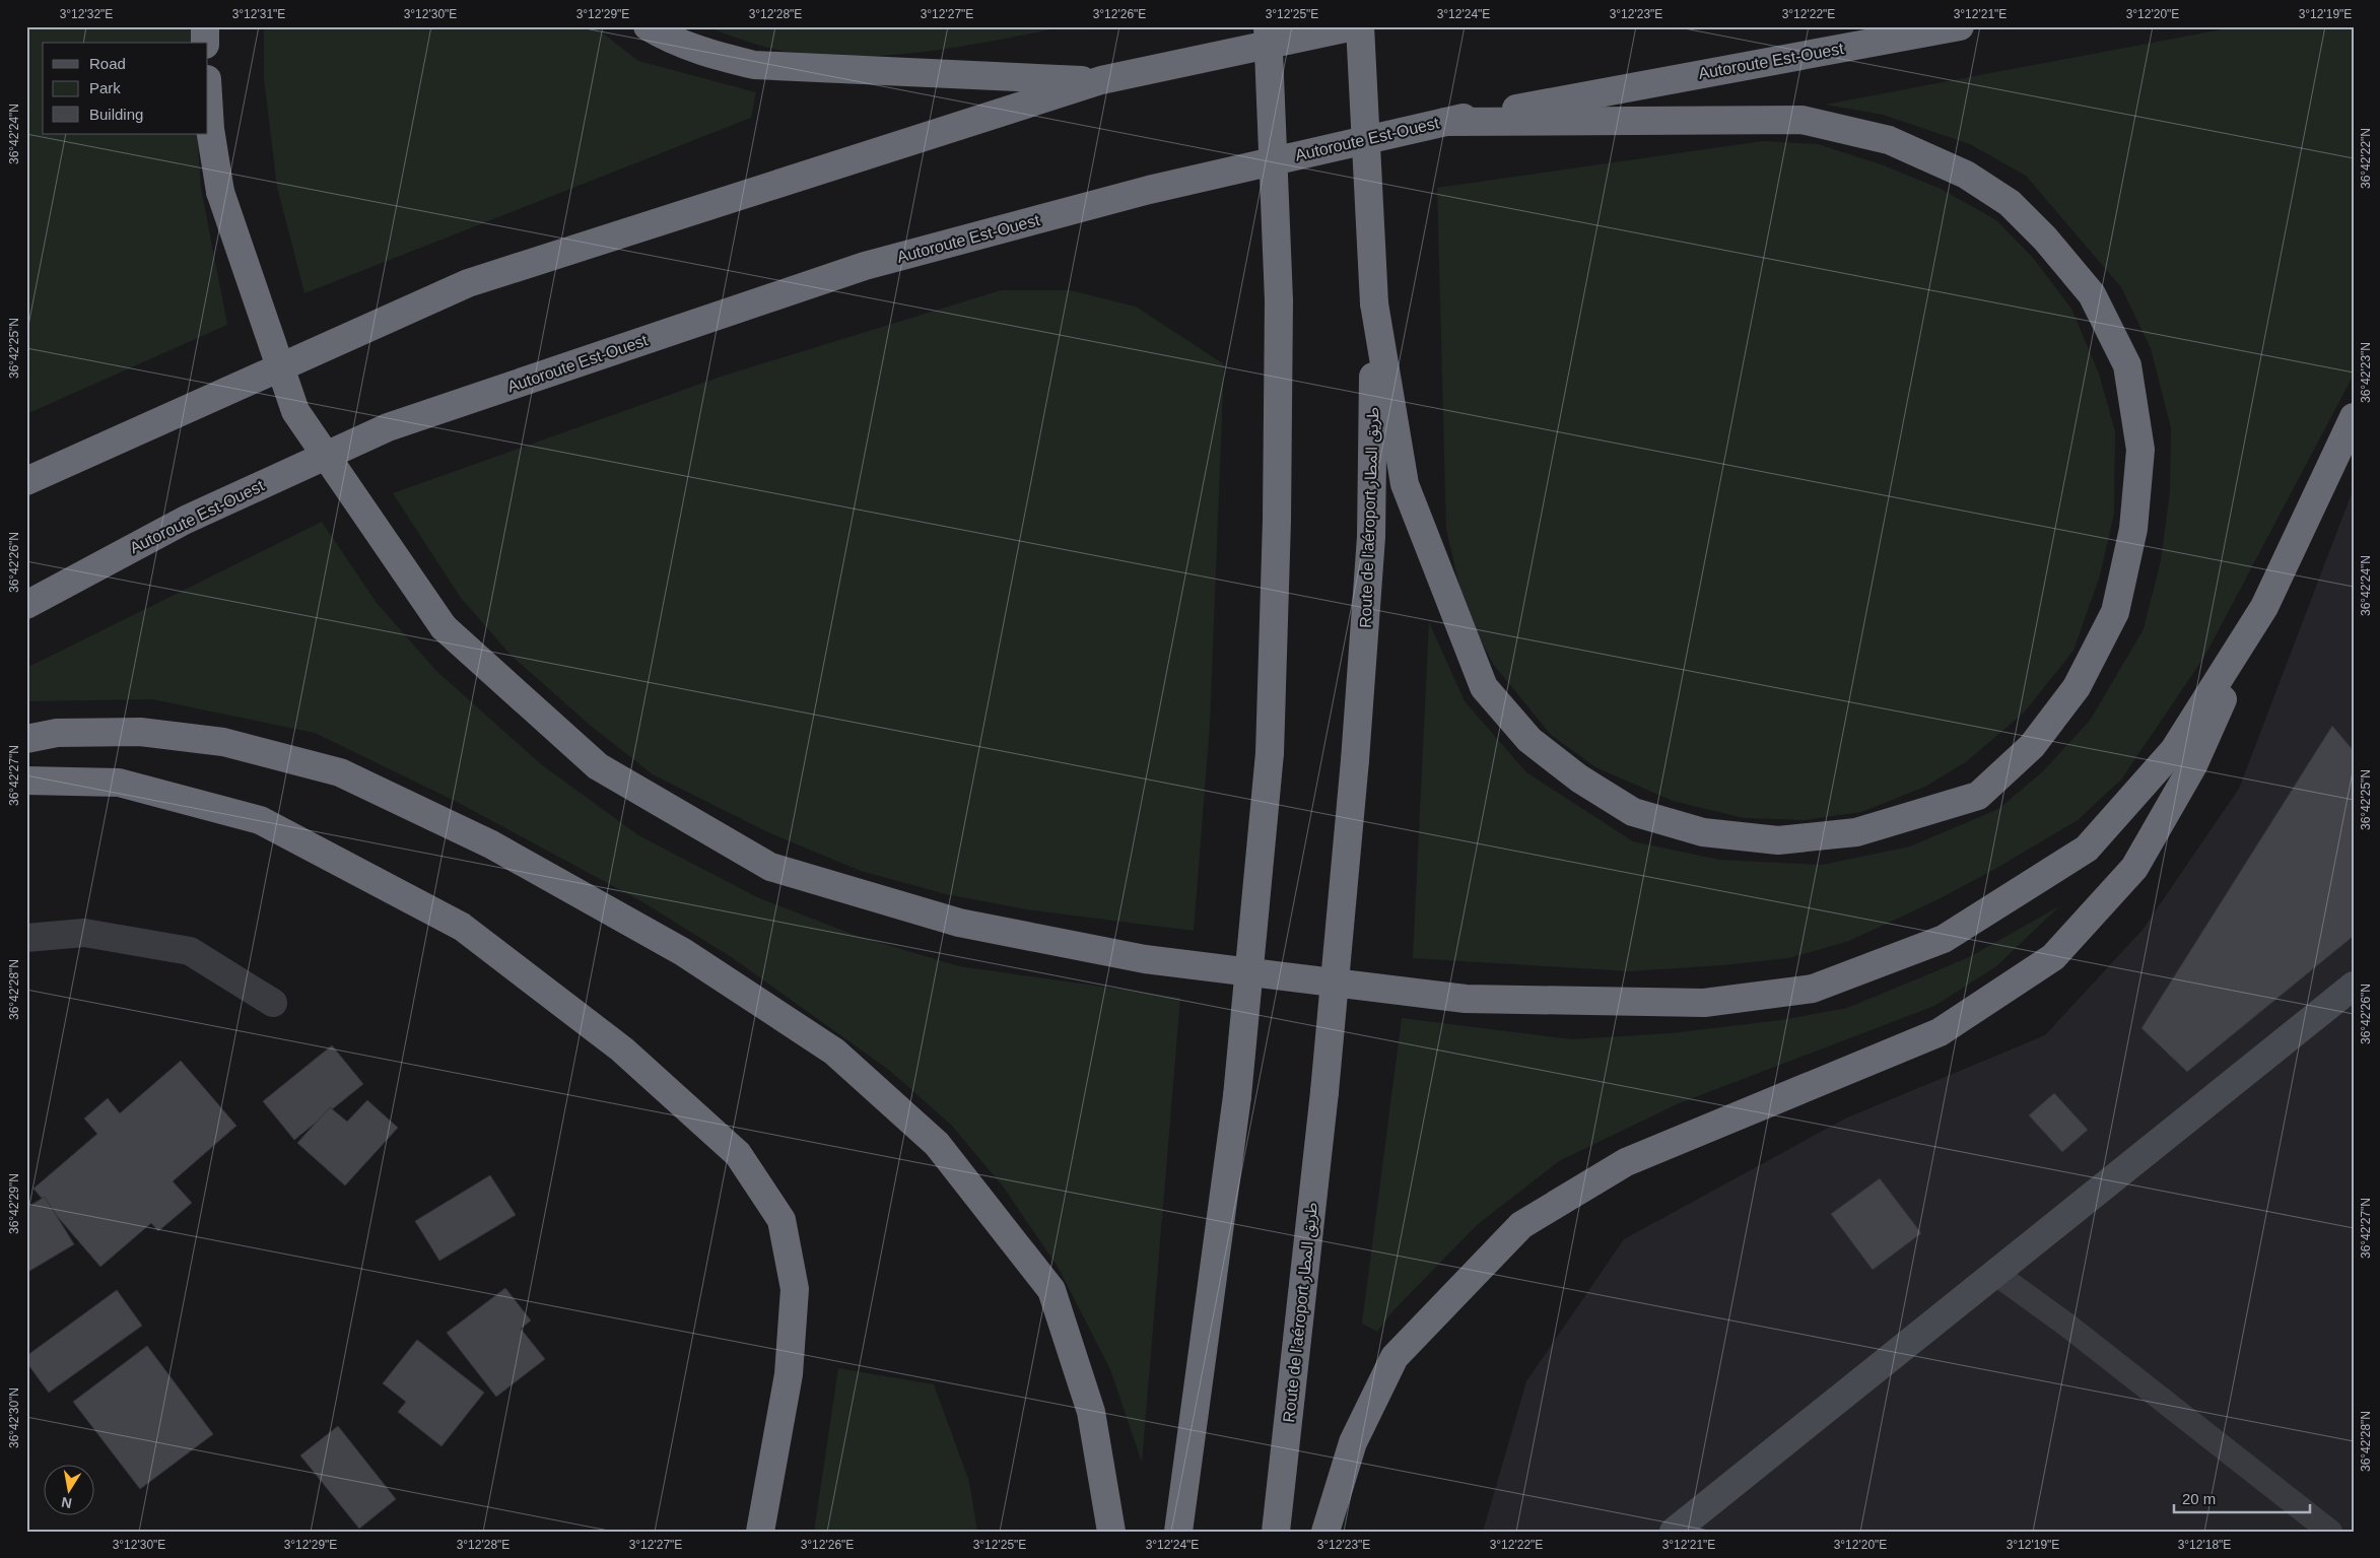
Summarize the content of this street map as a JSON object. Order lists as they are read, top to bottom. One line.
{"streets":{"highway":["Autoroute Est-Ouest","Route de l'aéroport طريق المطار"]},"legend":["Road","Park","Building"],"scale_bar":"20 m","north":"bottom","coordinates":["3°12'32\"E","3°12'31\"E","3°12'30\"E","3°12'29\"E","3°12'28\"E","3°12'27\"E","3°12'26\"E","3°12'25\"E","3°12'24\"E","3°12'23\"E","3°12'22\"E","3°12'21\"E","3°12'20\"E","3°12'19\"E","36°42'24\"N","36°42'22\"N","36°42'25\"N","36°42'23\"N","36°42'26\"N","36°42'27\"N","36°42'28\"N","36°42'29\"N","36°42'30\"N","3°12'18\"E"]}
